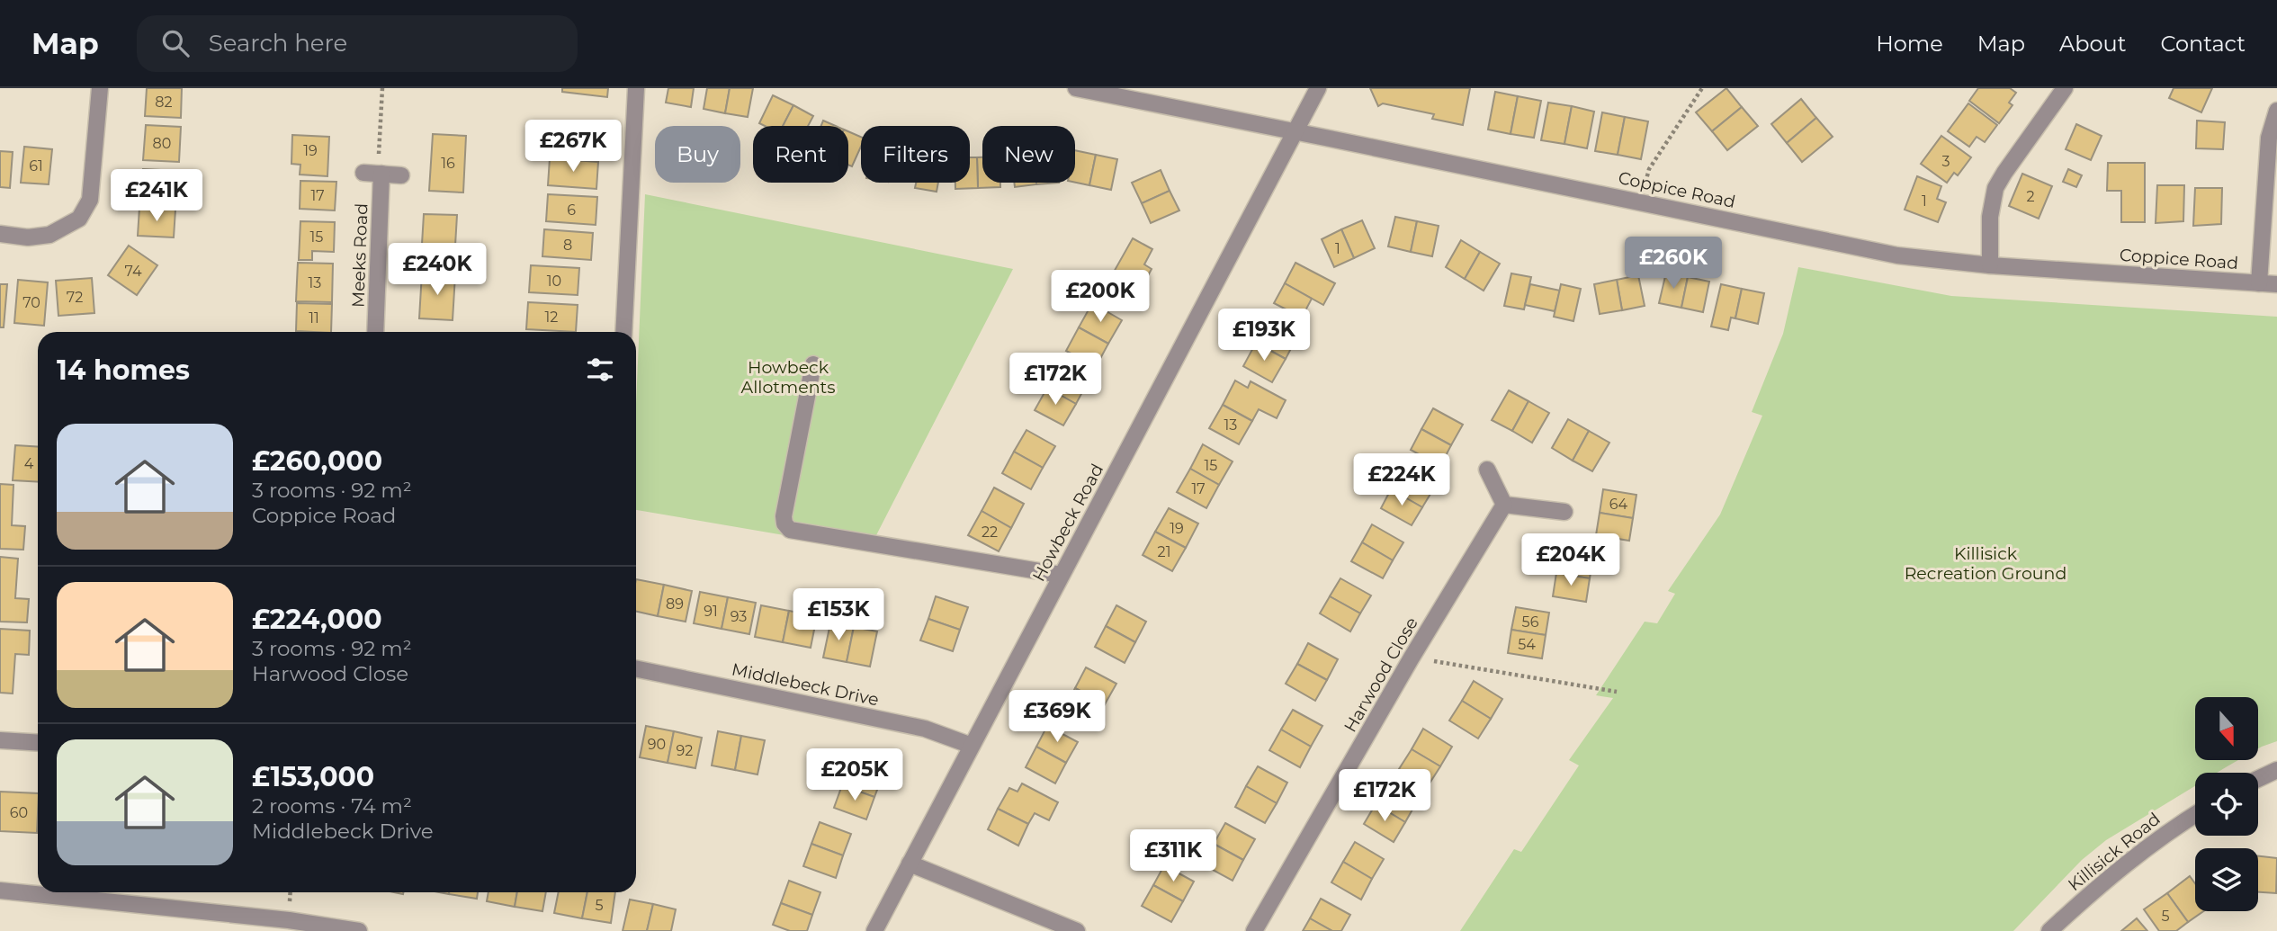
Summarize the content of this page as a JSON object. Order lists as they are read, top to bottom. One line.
{"streets":{"street":["Coppice Road","Meeks Road","Howbeck Road","Harwood Close","Middlebeck Drive","Killisick Road"]},"crossings":[["Coppice Road","Howbeck Road"],["Howbeck Road","Middlebeck Drive"]],"parks":["Howbeck Allotments","Killisick Recreation Ground"],"house_numbers":["82","80","19","3","16","61","17","2","1","6","15","8","1","74","10","13","72","70","12","11","13","4","15","17","64","19","22","21","89","91","93","56","54","90","92","60","5","5"],"north":"bottom","page":{"header":"Map","search":"Search here","nav":["Home","Map","About","Contact"],"price":["£267K","£241K","£260K","£240K","£200K","£193K","£172K","£224K","£204K","£153K","£369K","£205K","£172K","£311K"],"chip":["Buy","Rent","Filters","New"],"heading":"14 homes","list":[{"name":"£260,000","note":"3 rooms · 92 m² · Coppice Road"},{"name":"£224,000","note":"3 rooms · 92 m² · Harwood Close"},{"name":"£153,000","note":"2 rooms · 74 m² · Middlebeck Drive"}]}}
